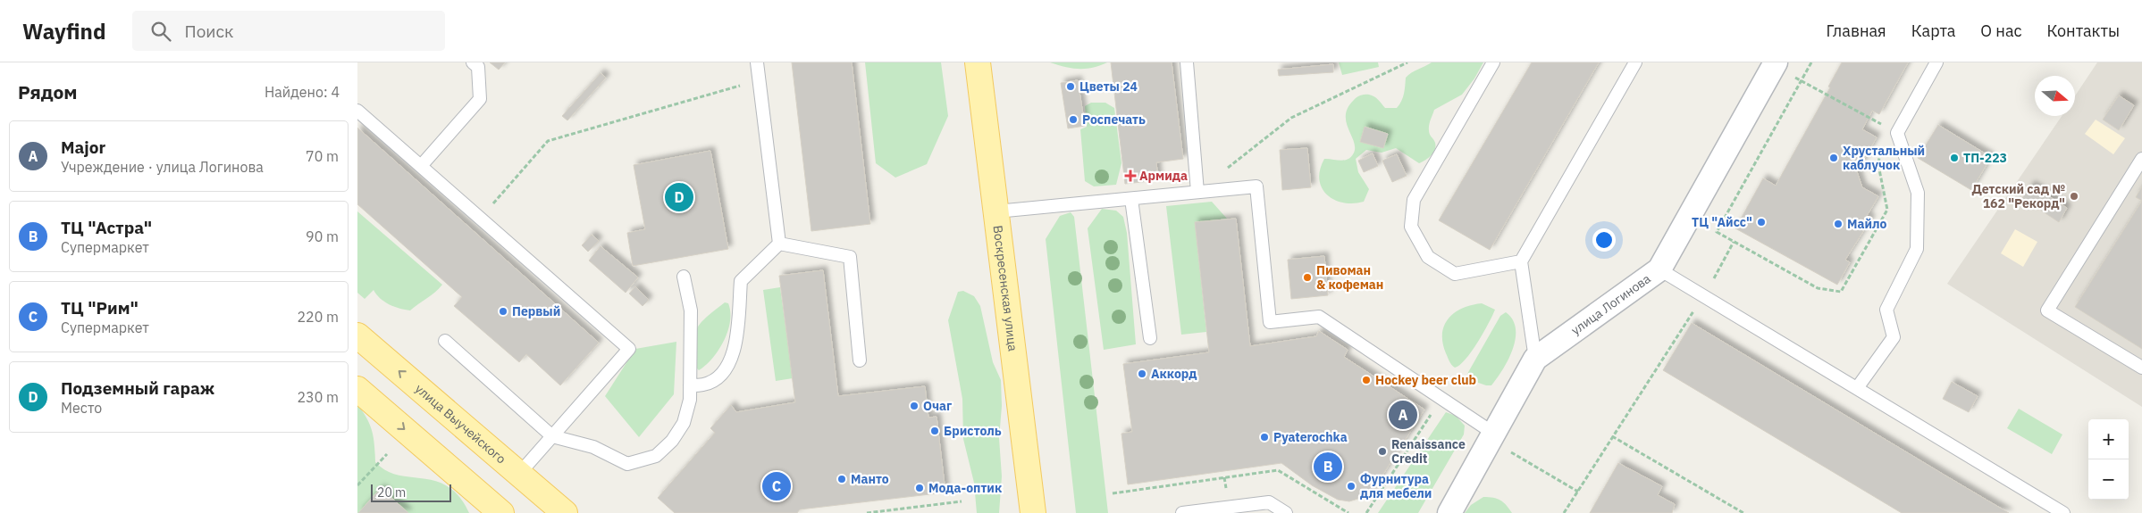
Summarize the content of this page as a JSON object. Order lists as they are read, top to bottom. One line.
{"streets":{"main road":["Воскресенская улица","улица Выучейского"],"street":["улица Логинова"]},"places":{"other":["Цветы 24","Роспечать","Хрустальный каблучок","ТП-223","Детский сад № 162 \"Рекорд\"","ТЦ \"Айсс\"","Майло","Пивоман & кофеман","Первый","Аккорд","Hockey beer club","Очаг","Бристоль","Pyaterochka","Renaissance Credit","Манто","Фурнитура для мебели","Мода-оптик"],"health":["Армида"]},"scale_bar":"20 m","north":"right","page":{"header":"Wayfind","search":"Поиск","nav":["Главная","Карта","О нас","Контакты"],"heading":["Рядом","Найдено: 4"],"list":[{"mark":"A","name":"Major","note":"Учреждение · улица Логинова","value":"70 m"},{"mark":"B","name":"ТЦ \"Астра\"","note":"Супермаркет","value":"90 m"},{"mark":"C","name":"ТЦ \"Рим\"","note":"Супермаркет","value":"220 m"},{"mark":"D","name":"Подземный гараж","note":"Место","value":"230 m"}],"pins":["D","A","B","C"],"map_buttons":["+","−"],"scale":"20 m"}}
